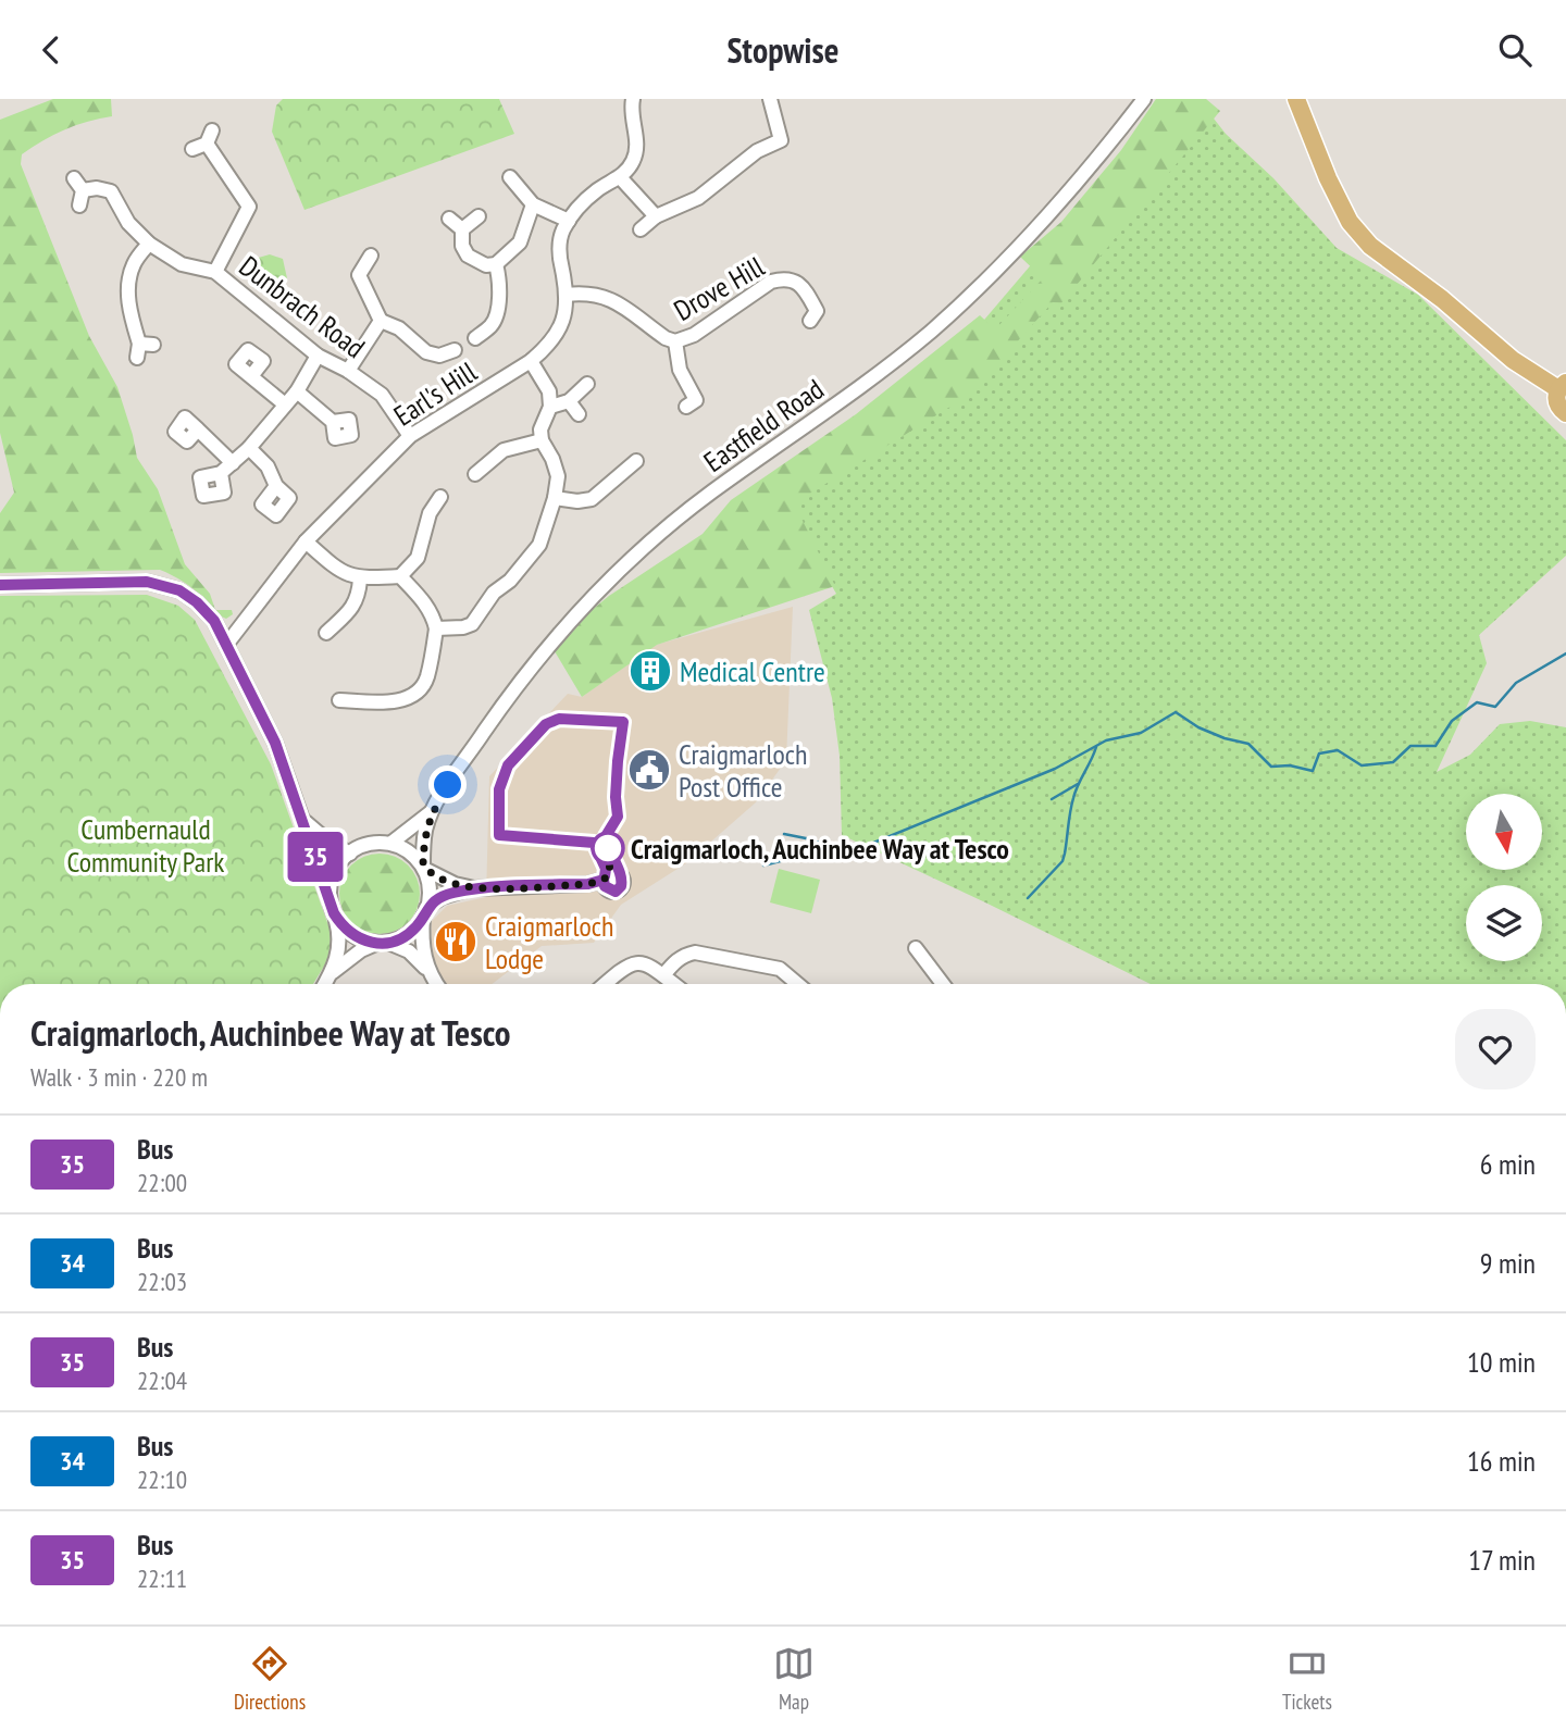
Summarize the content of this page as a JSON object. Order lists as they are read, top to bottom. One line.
{"streets":{"street":["Drove Hill","Dunbrach Road","Earl's Hill","Eastfield Road"]},"crossings":[["Drove Hill","Earl's Hill"],["Dunbrach Road","Earl's Hill"]],"parks":["Cumbernauld Community Park"],"places":{"building":["Medical Centre"],"public building":["Craigmarloch Post Office"],"other":["Craigmarloch, Auchinbee Way at Tesco"],"restaurant":["Craigmarloch Lodge"]},"lines":["bus line 35"],"north":"bottom","page":{"header":"Stopwise","on_map":"35","heading":["Craigmarloch, Auchinbee Way at Tesco","Walk · 3 min · 220 m"],"list":[{"mark":"35","name":"Bus","note":"22:00","value":"6 min"},{"mark":"34","name":"Bus","note":"22:03","value":"9 min"},{"mark":"35","name":"Bus","note":"22:04","value":"10 min"},{"mark":"34","name":"Bus","note":"22:10","value":"16 min"},{"mark":"35","name":"Bus","note":"22:11","value":"17 min"}],"tabs":["Directions","Map","Tickets"]}}
